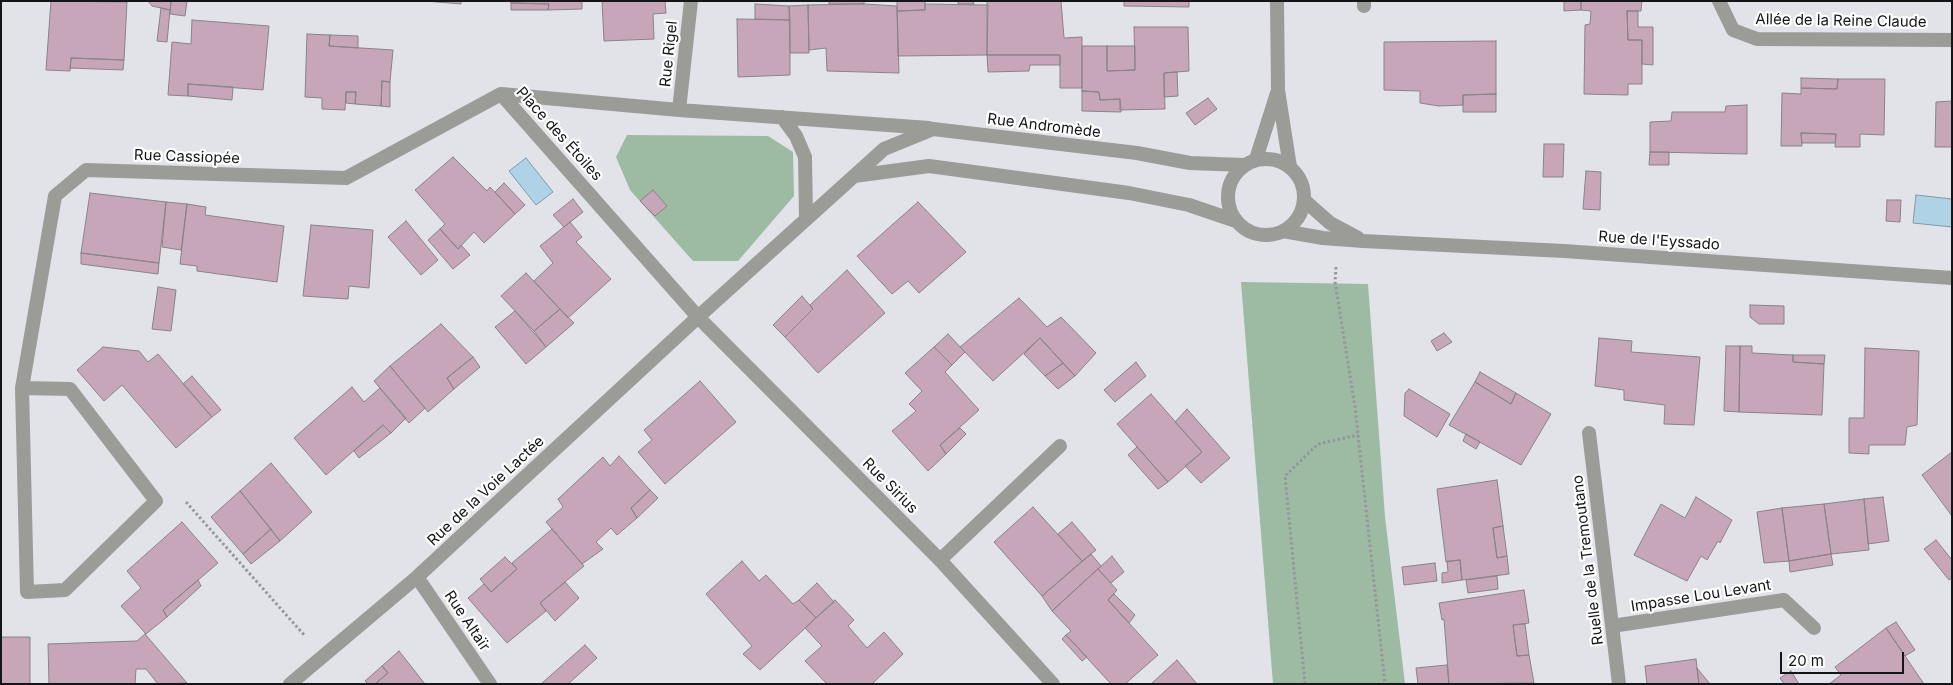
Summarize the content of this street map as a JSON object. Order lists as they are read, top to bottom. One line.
{"streets":{"street":["Allée de la Reine Claude","Rue Rigel","Rue Andromède","Place des Étoiles","Rue Cassiopée","Rue de l'Eyssado","Rue Sirius","Rue de la Voie Lactée","Ruelle de la Tremoutano","Impasse Lou Levant","Rue Altaïr"]},"crossings":[["Rue Rigel","Place des Étoiles"],["Rue Andromède","Place des Étoiles"],["Rue Andromède","Rue de l'Eyssado"],["Place des Étoiles","Rue Cassiopée"],["Place des Étoiles","Rue Sirius"],["Place des Étoiles","Rue de la Voie Lactée"],["Rue Sirius","Rue de la Voie Lactée"],["Rue de la Voie Lactée","Rue Altaïr"],["Ruelle de la Tremoutano","Impasse Lou Levant"]],"scale_bar":"20 m"}
